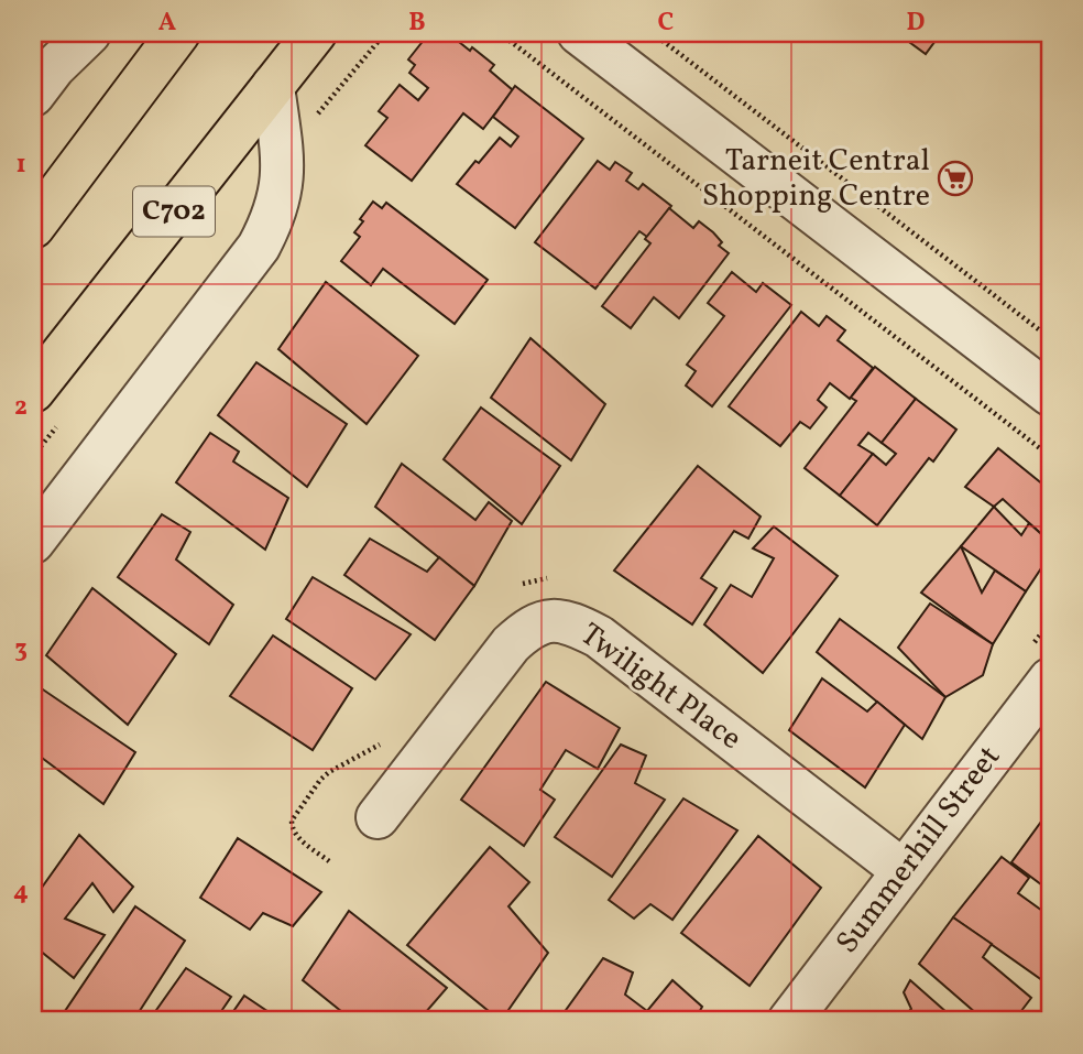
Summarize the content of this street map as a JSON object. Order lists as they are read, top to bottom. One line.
{"streets":{"highway":["C702"],"street":["Twilight Place","Summerhill Street"]},"crossings":[["Twilight Place","Summerhill Street"]],"places":{"supermarket":["Tarneit Central Shopping Centre"]},"grid":{"columns":["A","B","C","D"],"rows":["1","2","3","4"]}}
